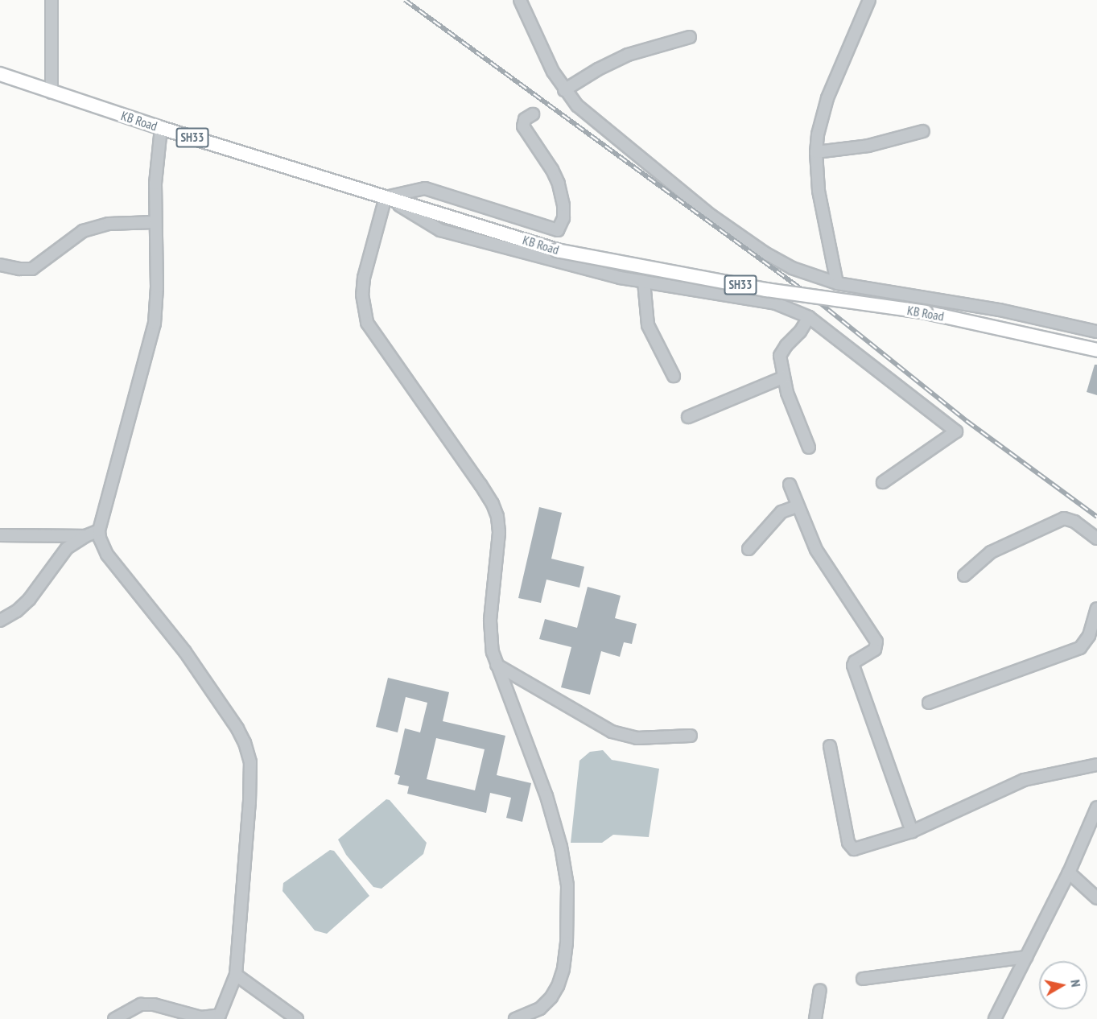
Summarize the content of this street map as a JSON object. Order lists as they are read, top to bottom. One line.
{"streets":{"main road":["KB Road","SH33"]},"north":"right"}
